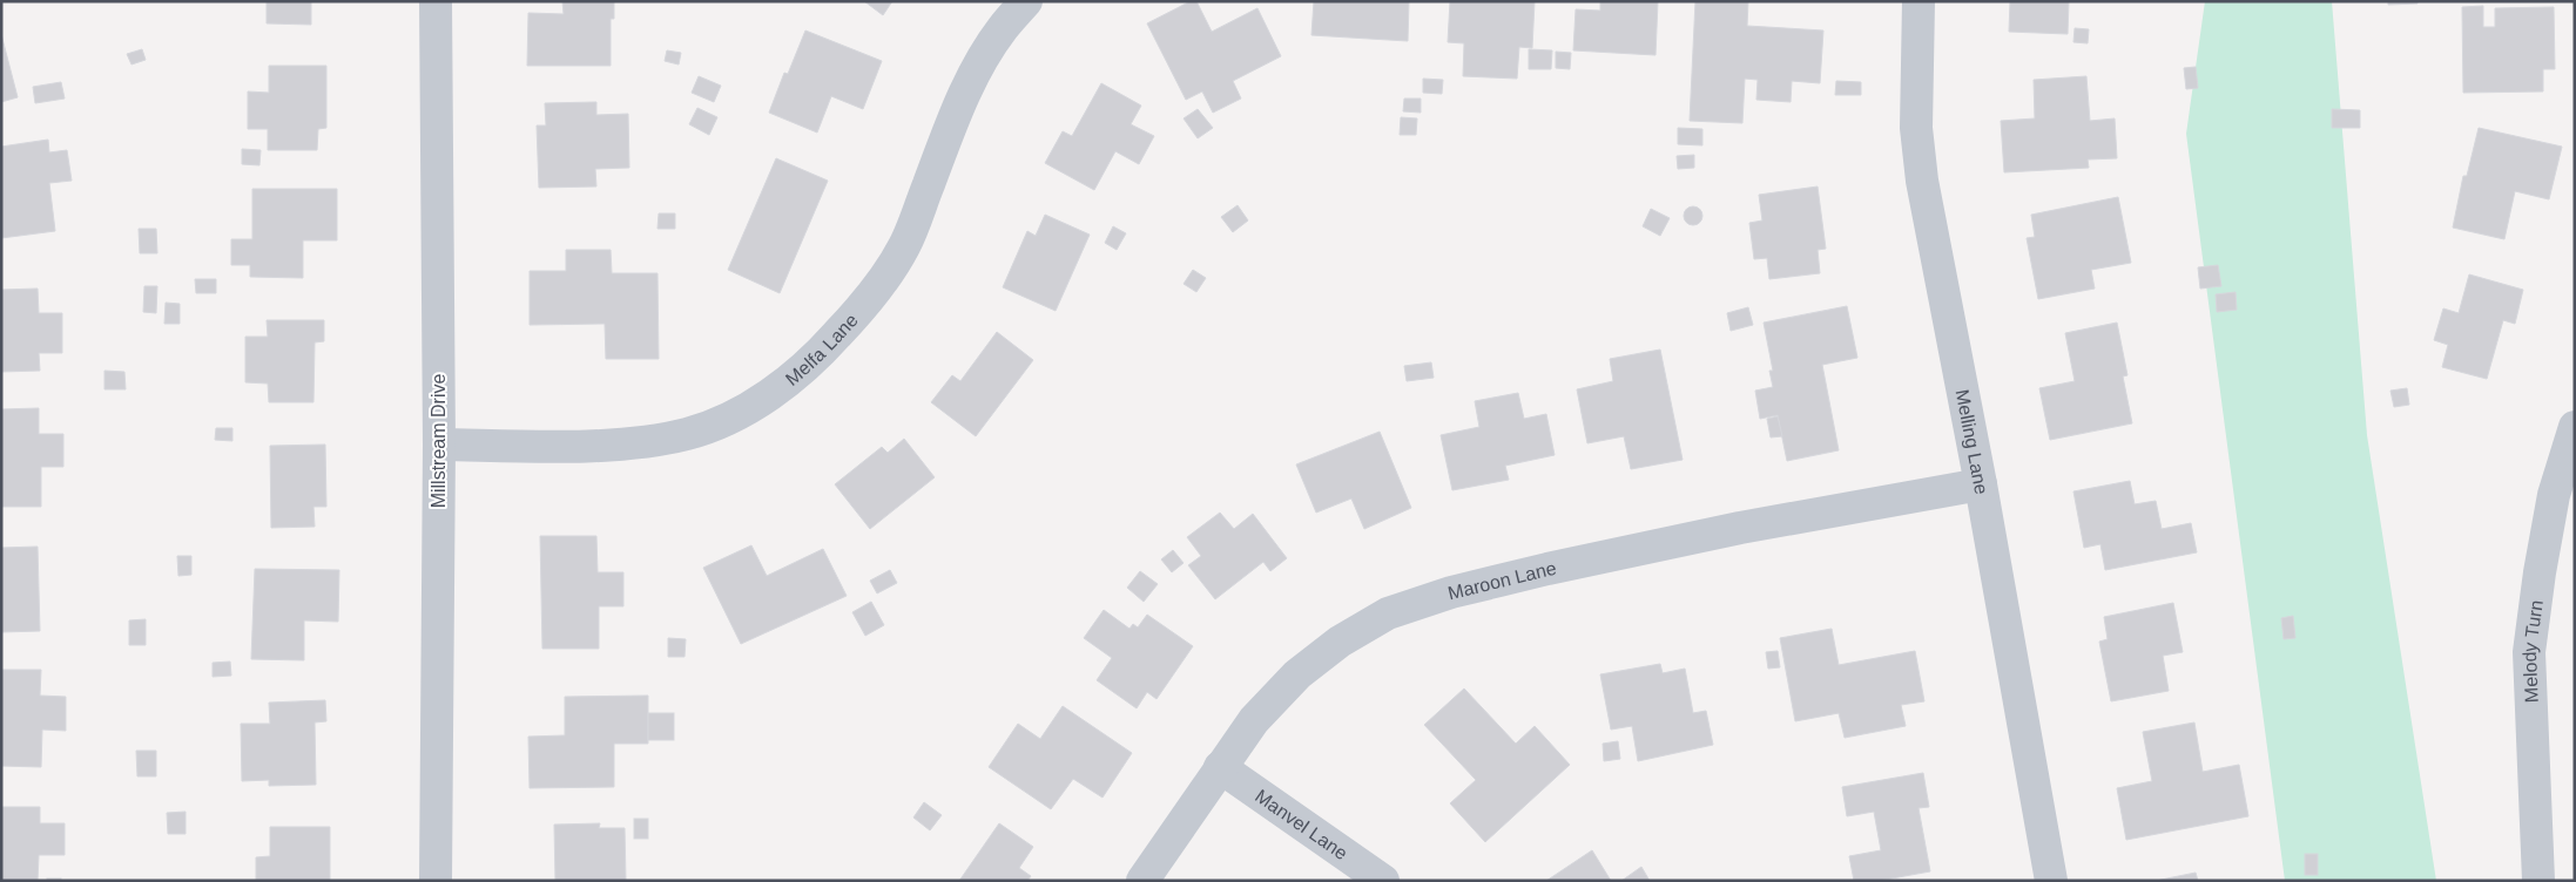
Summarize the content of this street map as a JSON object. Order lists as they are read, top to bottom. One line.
{"streets":{"street":["Melfa Lane","Millstream Drive","Melling Lane","Maroon Lane","Melody Turn","Manvel Lane"]},"crossings":[["Melfa Lane","Millstream Drive"],["Melling Lane","Maroon Lane"],["Maroon Lane","Manvel Lane"]]}
